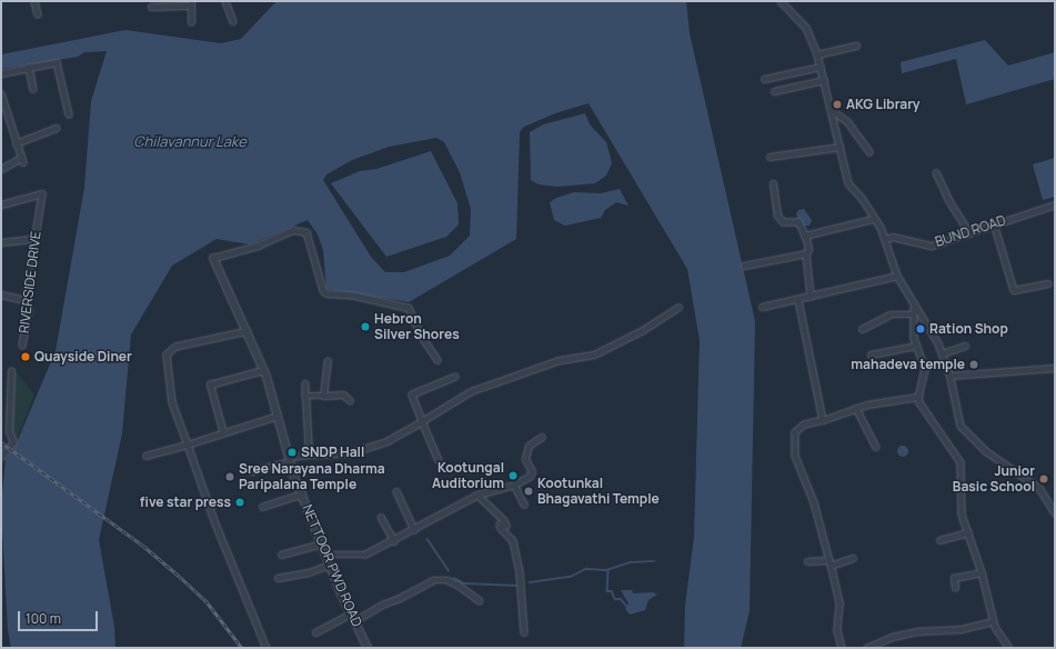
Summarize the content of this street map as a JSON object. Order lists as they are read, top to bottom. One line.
{"streets":{"street":["BUND ROAD","RIVERSIDE DRIVE","NETTOOR PWD ROAD"]},"water":["Chilavannur Lake"],"places":["AKG Library","Hebron Silver Shores","Ration Shop","Quayside Diner","mahadeva temple","SNDP Hall","Kootungal Auditorium","Sree Narayana Dharma Paripalana Temple","Junior Basic School","Kootunkal Bhagavathi Temple","five star press"],"scale_bar":"100 m"}
